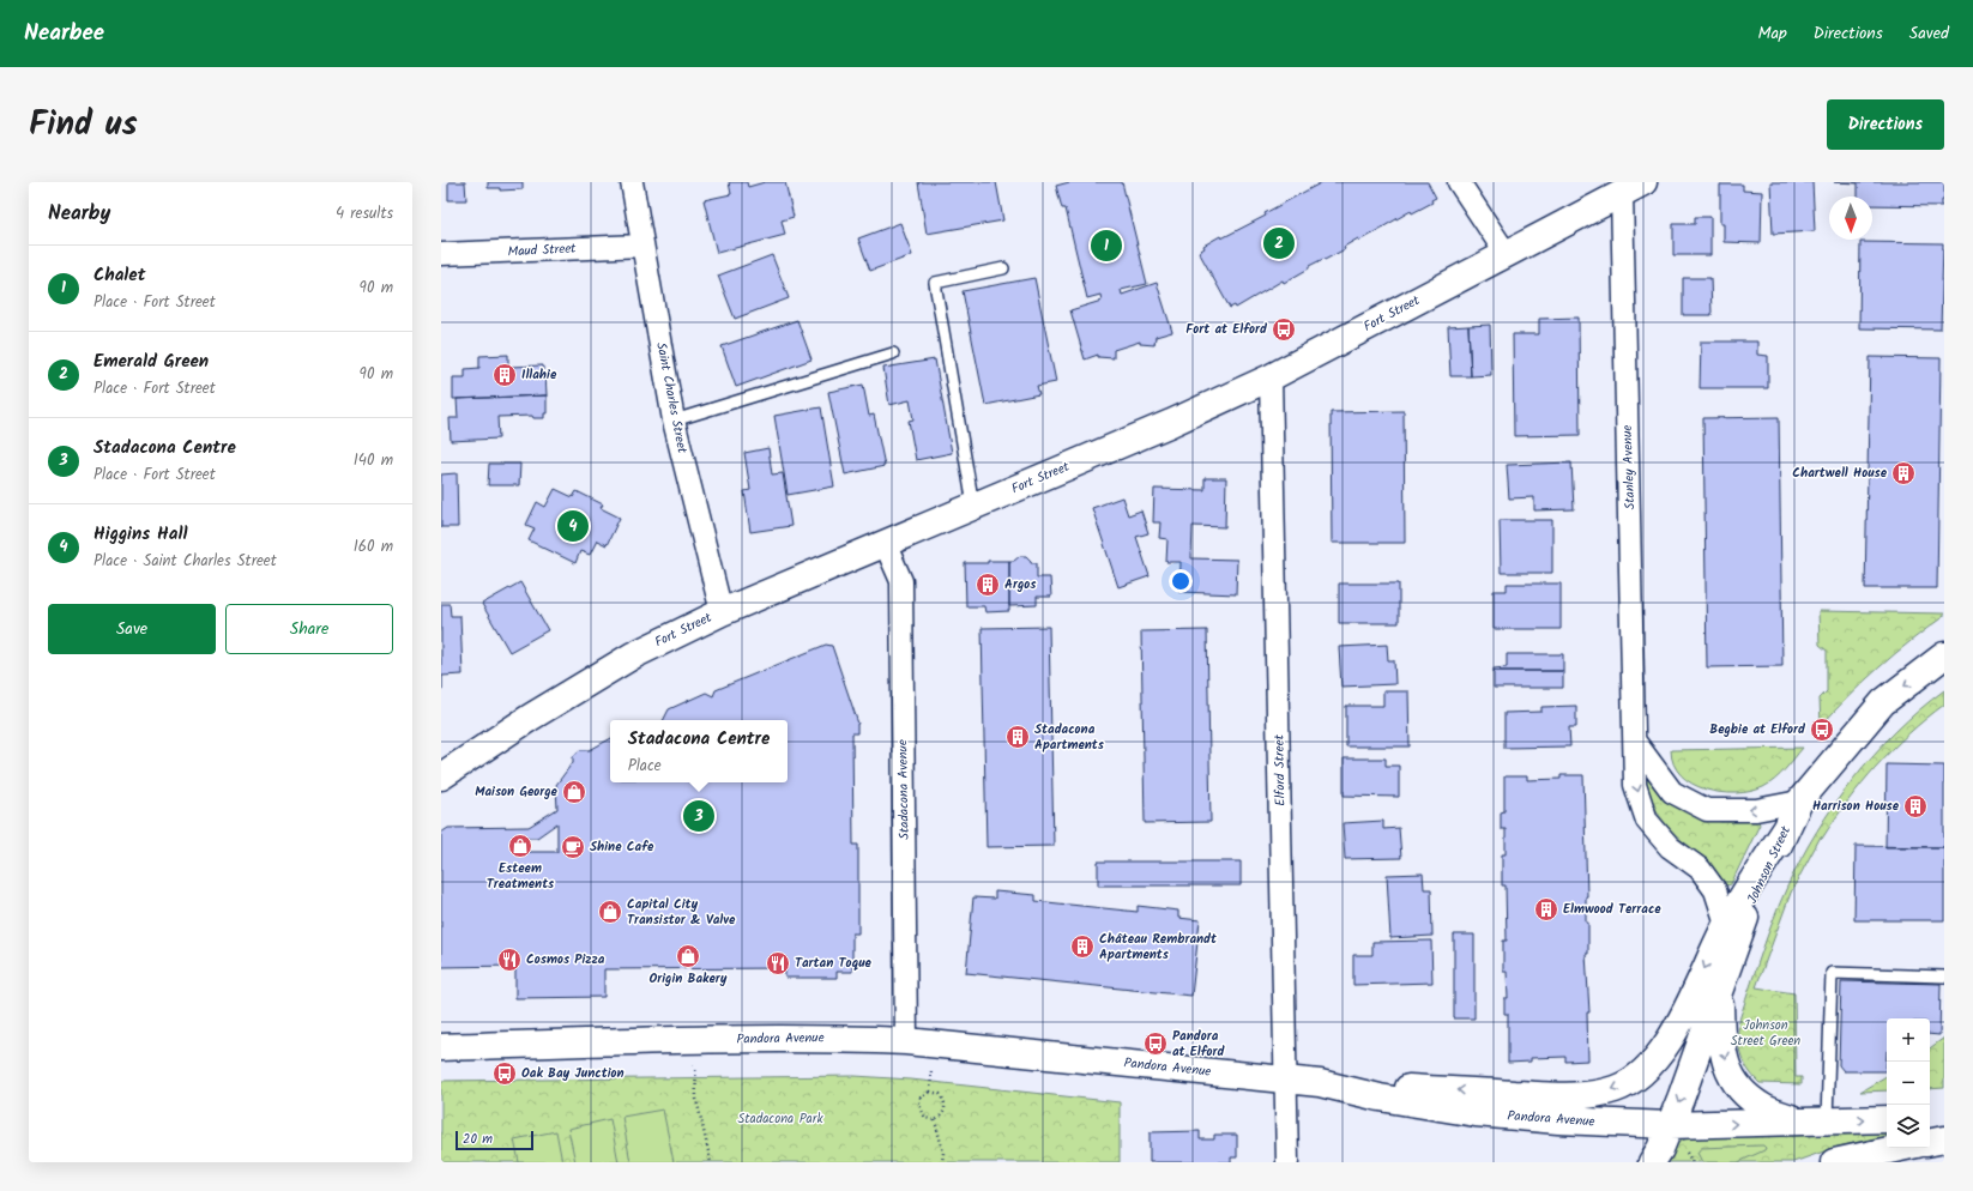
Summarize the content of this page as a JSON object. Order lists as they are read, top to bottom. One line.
{"streets":{"main road":["Fort Street","Johnson Street","Pandora Avenue"],"street":["Maud Street","Saint Charles Street","Stanley Avenue","Elford Street","Stadacona Avenue"]},"crossings":[["Maud Street","Saint Charles Street"],["Fort Street","Saint Charles Street"],["Fort Street","Stanley Avenue"],["Fort Street","Elford Street"],["Fort Street","Stadacona Avenue"],["Elford Street","Pandora Avenue"],["Stadacona Avenue","Pandora Avenue"],["Johnson Street","Pandora Avenue"]],"one_way":["Johnson Street"],"parks":["Johnson Street Green","Stadacona Park"],"places":{"bus stop":["Fort at Elford","Begbie at Elford","Pandora at Elford","Oak Bay Junction"],"building":["Illahie","Chartwell House","Argos","Stadacona Apartments","Harrison House","Elmwood Terrace","Château Rembrandt Apartments"],"shop":["Maison George","Esteem Treatments","Capital City Transistor & Valve","Origin Bakery"],"cafe":["Shine Cafe"],"restaurant":["Cosmos Pizza","Tartan Toque"]},"scale_bar":"20 m","north":"bottom","page":{"header":"Nearbee","nav":["Map","Directions","Saved"],"title":"Find us","buttons":["Directions",["Save","Share"]],"heading":["Nearby","4 results"],"pins":["2","1","4","3"],"list":[{"mark":"1","name":"Chalet","note":"Place · Fort Street","value":"90 m"},{"mark":"2","name":"Emerald Green","note":"Place · Fort Street","value":"90 m"},{"mark":"3","name":"Stadacona Centre","note":"Place · Fort Street","value":"140 m"},{"mark":"4","name":"Higgins Hall","note":"Place · Saint Charles Street","value":"160 m"}],"popup":["Stadacona Centre","Place"],"map_buttons":["+","−"],"scale":"20 m"}}
